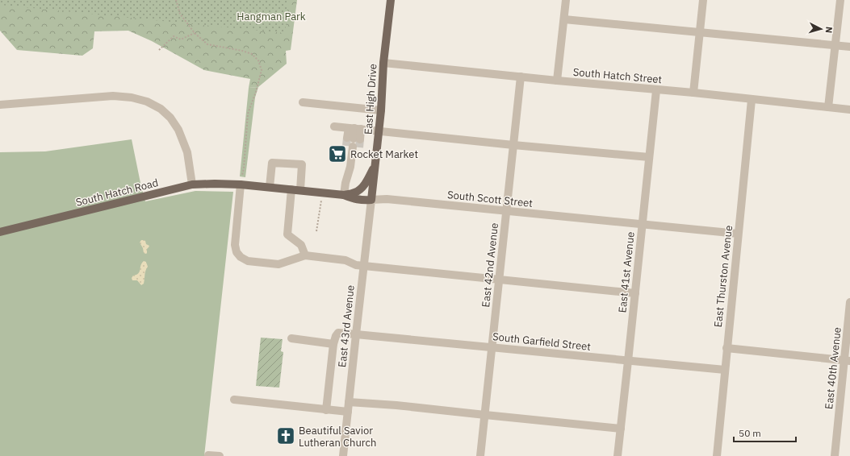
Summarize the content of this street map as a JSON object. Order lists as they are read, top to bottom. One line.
{"streets":{"main road":["East High Drive","South Hatch Road","South Scott Street"],"street":["South Hatch Street","East 42nd Avenue","East 41st Avenue","East Thurston Avenue","East 43rd Avenue","South Garfield Street","East 40th Avenue"]},"crossings":[["South Hatch Street","East High Drive"],["South Hatch Street","East 42nd Avenue"],["South Hatch Street","East 41st Avenue"],["South Hatch Street","East Thurston Avenue"],["East High Drive","South Scott Street"],["East High Drive","East 43rd Avenue"],["South Hatch Road","South Scott Street"],["South Scott Street","East 42nd Avenue"],["South Scott Street","East 41st Avenue"],["South Scott Street","East Thurston Avenue"],["South Scott Street","East 43rd Avenue"],["East 42nd Avenue","South Garfield Street"],["East 41st Avenue","South Garfield Street"],["East Thurston Avenue","South Garfield Street"],["East 43rd Avenue","South Garfield Street"]],"parks":["Hangman Park"],"places":{"supermarket":["Rocket Market"],"church":["Beautiful Savior Lutheran Church"]},"scale_bar":"50 m","north":"right"}
